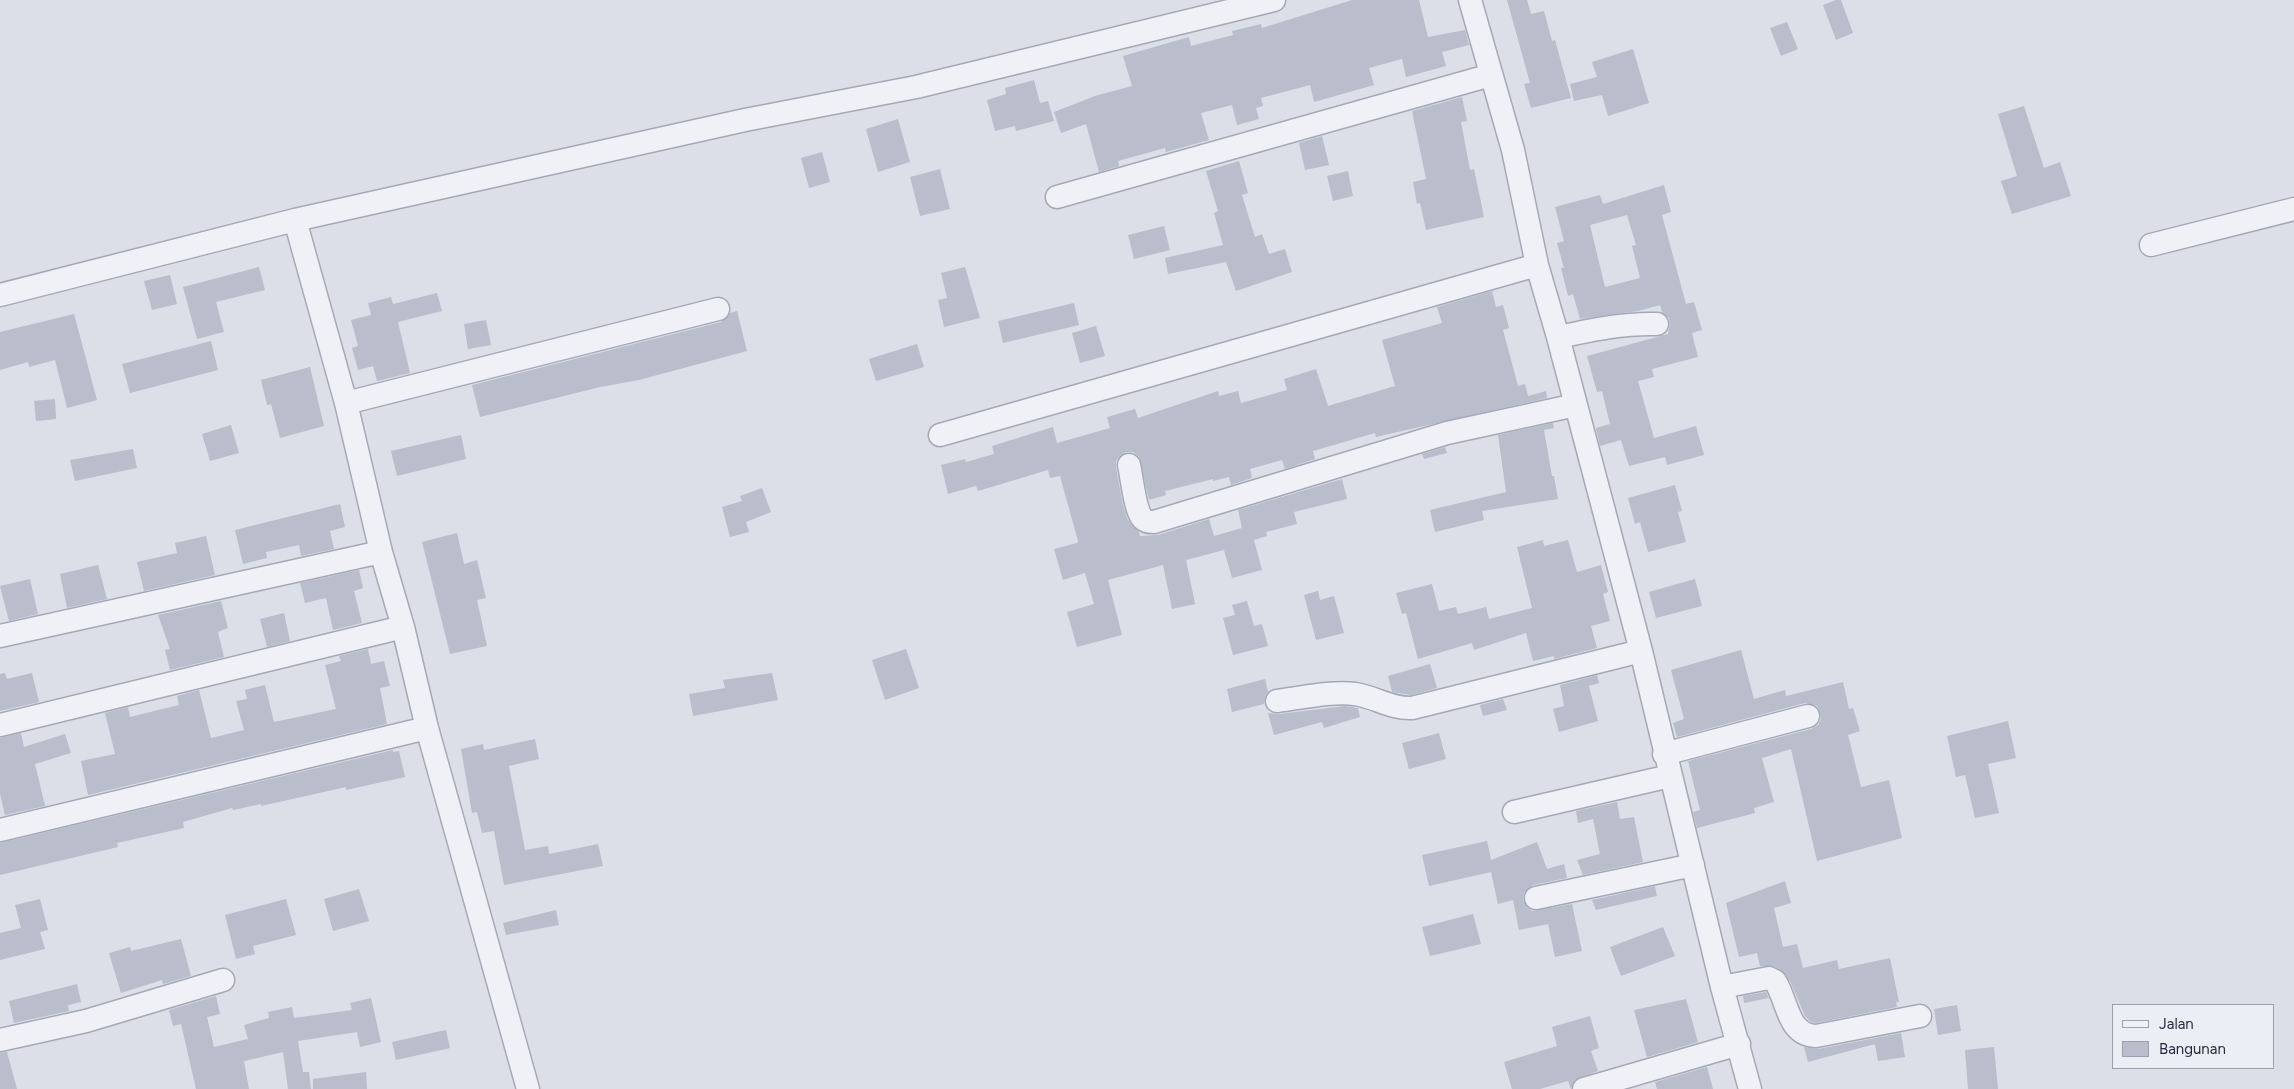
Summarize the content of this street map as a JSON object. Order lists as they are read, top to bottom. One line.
{"legend":["Jalan","Bangunan"]}
